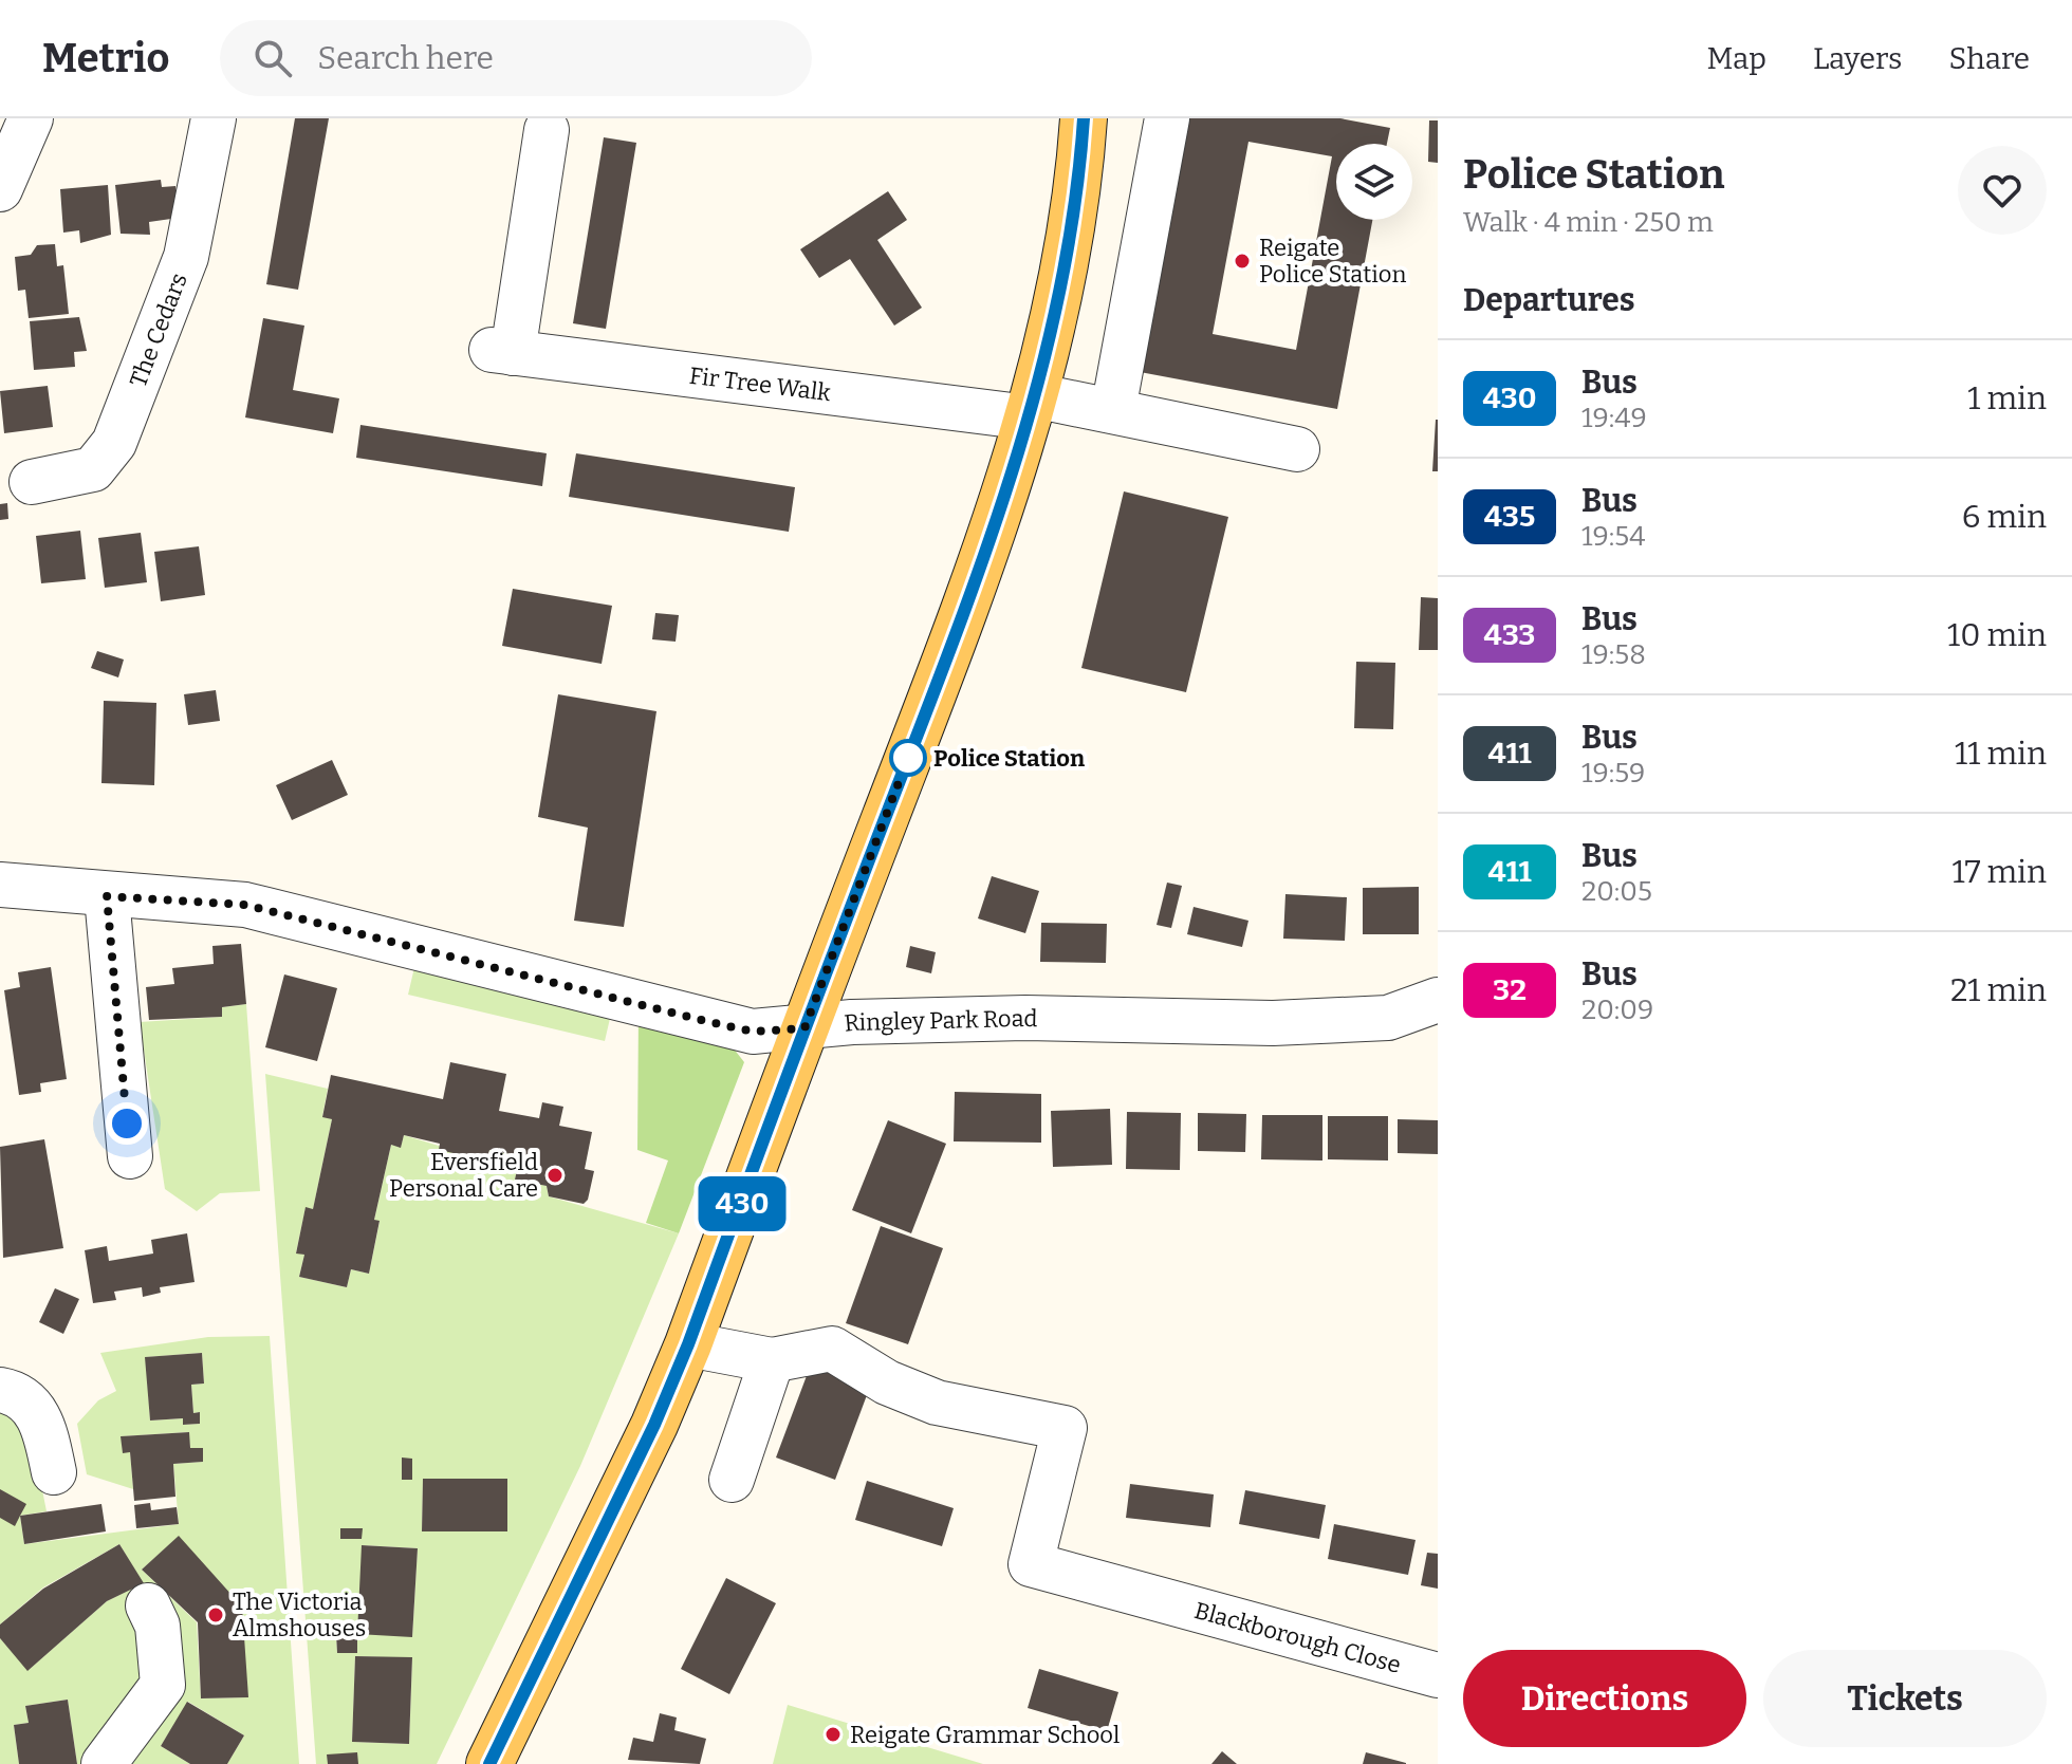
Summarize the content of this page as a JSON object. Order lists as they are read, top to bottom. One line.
{"streets":{"street":["The Cedars","Fir Tree Walk","Ringley Park Road","Blackborough Close"]},"places":["Reigate Police Station","Police Station","Eversfield Personal Care","The Victoria Almshouses","Reigate Grammar School"],"lines":["bus line 430"],"page":{"header":"Metrio","search":"Search here","nav":["Map","Layers","Share"],"on_map":"430","heading":[["Police Station","Walk · 4 min · 250 m"],"Departures"],"list":[{"mark":"430","name":"Bus","note":"19:49","value":"1 min"},{"mark":"435","name":"Bus","note":"19:54","value":"6 min"},{"mark":"433","name":"Bus","note":"19:58","value":"10 min"},{"mark":"411","name":"Bus","note":"19:59","value":"11 min"},{"mark":"411","name":"Bus","note":"20:05","value":"17 min"},{"mark":"32","name":"Bus","note":"20:09","value":"21 min"}],"buttons":["Directions","Tickets"]}}
